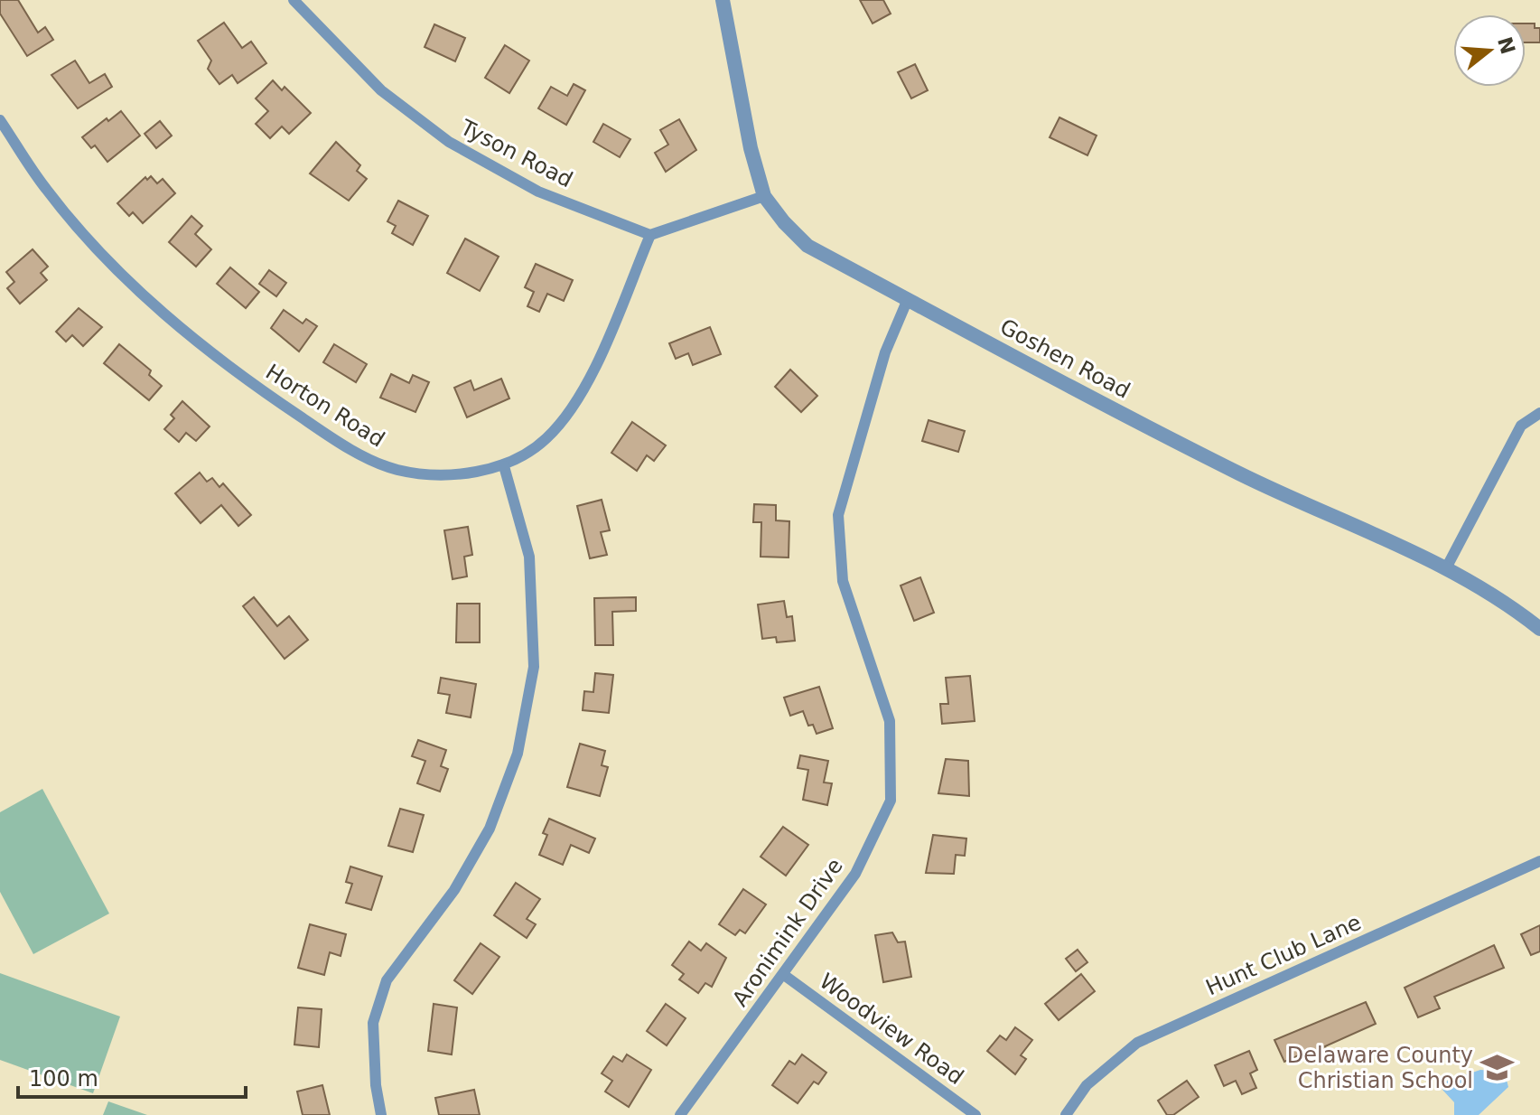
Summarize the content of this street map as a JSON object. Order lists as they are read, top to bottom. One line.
{"streets":{"street":["Tyson Road","Goshen Road","Horton Road","Aronimink Drive","Hunt Club Lane","Woodview Road"]},"crossings":[["Tyson Road","Horton Road"],["Goshen Road","Aronimink Drive"],["Aronimink Drive","Woodview Road"]],"places":{"school or university":["Delaware County Christian School"]},"scale_bar":"100 m","north":"right"}
